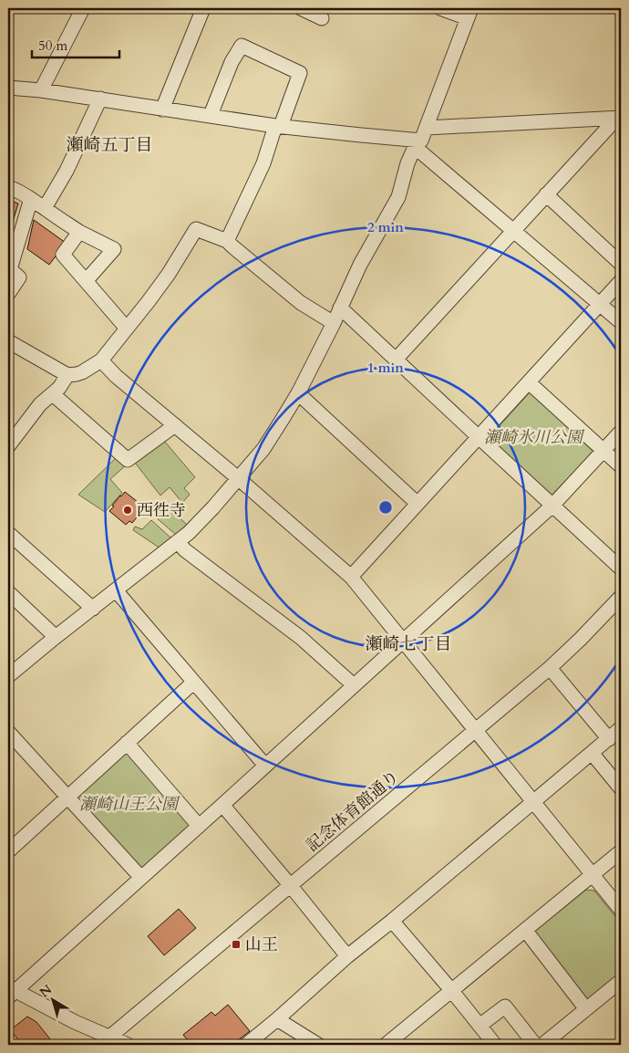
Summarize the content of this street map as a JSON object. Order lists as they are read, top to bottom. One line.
{"streets":{"street":["記念体育館通り"]},"districts":["瀬崎五丁目","瀬崎七丁目"],"parks":["瀬崎氷川公園","瀬崎山王公園"],"places":{"other":["西徃寺"],"transit":["山王"]},"scale_bar":"50 m","north":"top left","rings":["2 min","1 min"]}
